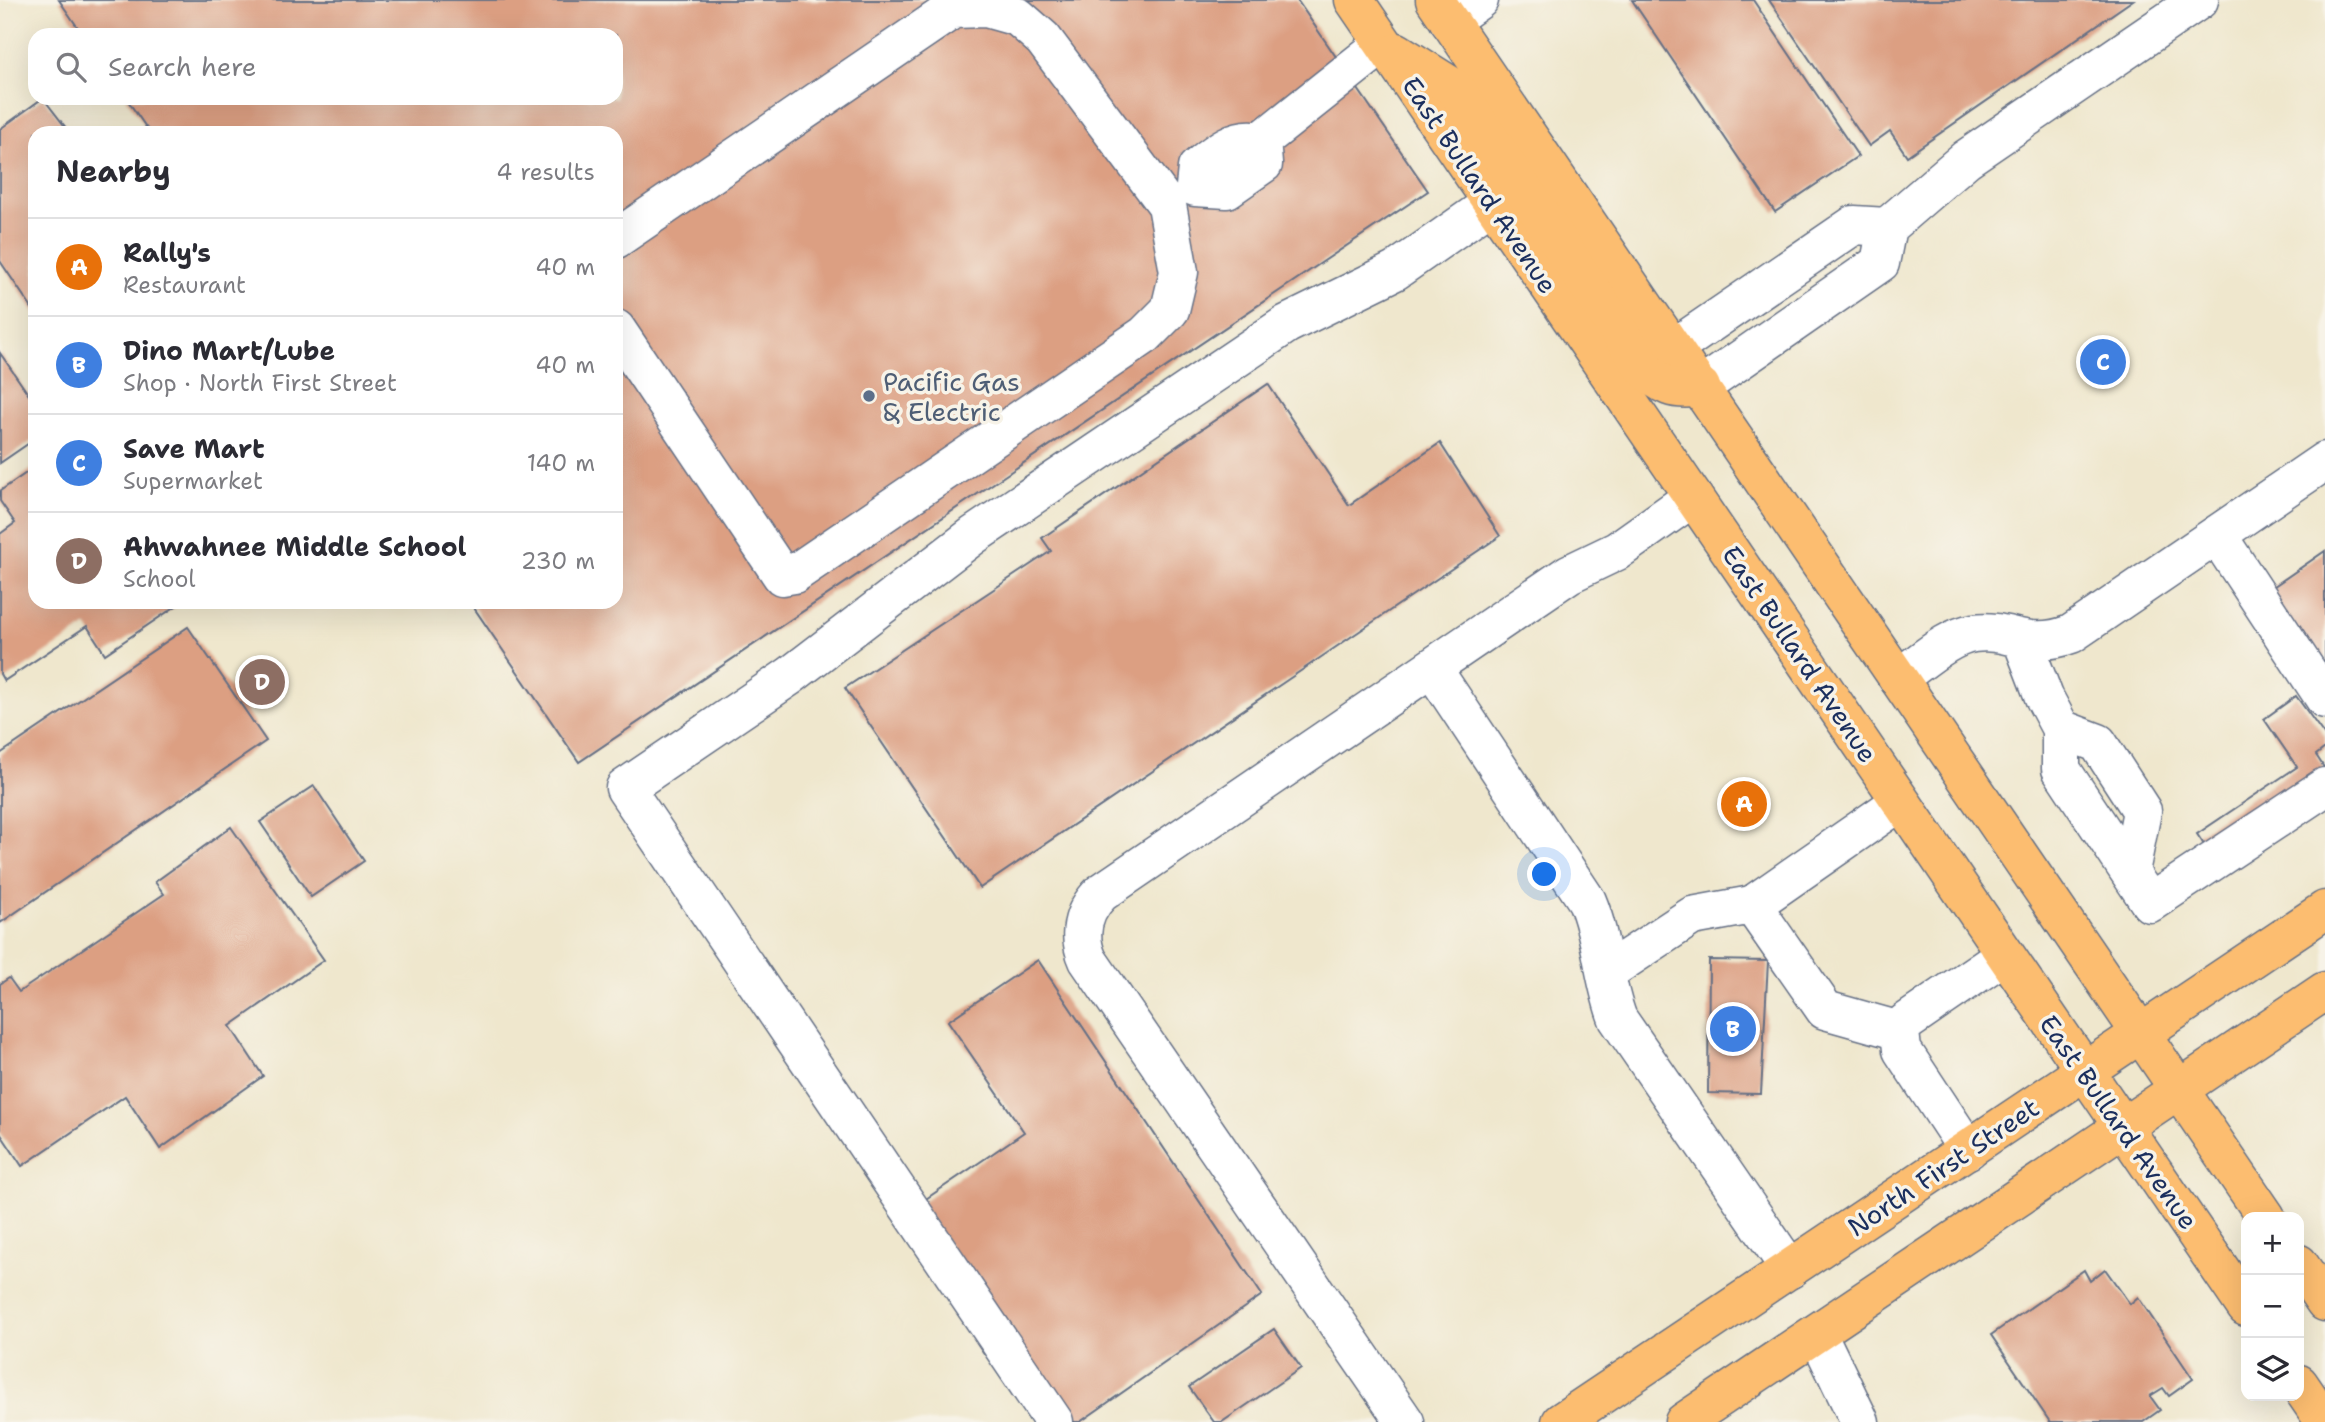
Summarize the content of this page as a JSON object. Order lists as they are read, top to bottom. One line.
{"streets":{"main road":["East Bullard Avenue","North First Street"]},"crossings":[["East Bullard Avenue","North First Street"]],"places":["Pacific Gas & Electric"],"page":{"search":"Search here","heading":["Nearby","4 results"],"list":[{"mark":"A","name":"Rally's","note":"Restaurant","value":"40 m"},{"mark":"B","name":"Dino Mart/Lube","note":"Shop · North First Street","value":"40 m"},{"mark":"C","name":"Save Mart","note":"Supermarket","value":"140 m"},{"mark":"D","name":"Ahwahnee Middle School","note":"School","value":"230 m"}],"pins":["C","D","A","B"],"map_buttons":["+","−"]}}
